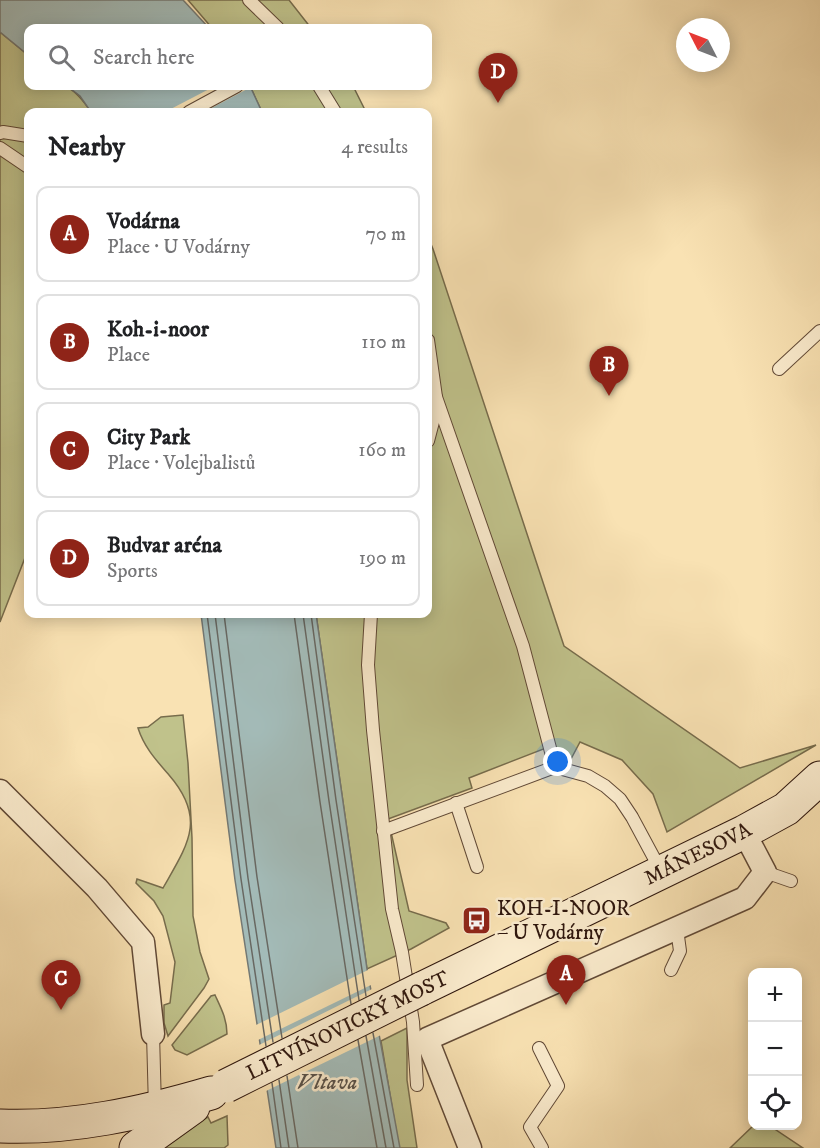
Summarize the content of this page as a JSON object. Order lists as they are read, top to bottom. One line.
{"streets":{"main road":["MÁNESOVA","LITVÍNOVICKÝ MOST"]},"crossings":[["MÁNESOVA","LITVÍNOVICKÝ MOST"]],"water":["Vltava"],"places":{"bus stop":["KOH-I-NOOR – U Vodárny"]},"north":"top left","page":{"search":"Search here","pins":["D","B","A","C"],"heading":["Nearby","4 results"],"list":[{"mark":"A","name":"Vodárna","note":"Place · U Vodárny","value":"70 m"},{"mark":"B","name":"Koh-i-noor","note":"Place","value":"110 m"},{"mark":"C","name":"City Park","note":"Place · Volejbalistů","value":"160 m"},{"mark":"D","name":"Budvar aréna","note":"Sports","value":"190 m"}],"map_buttons":["+","−"]}}
